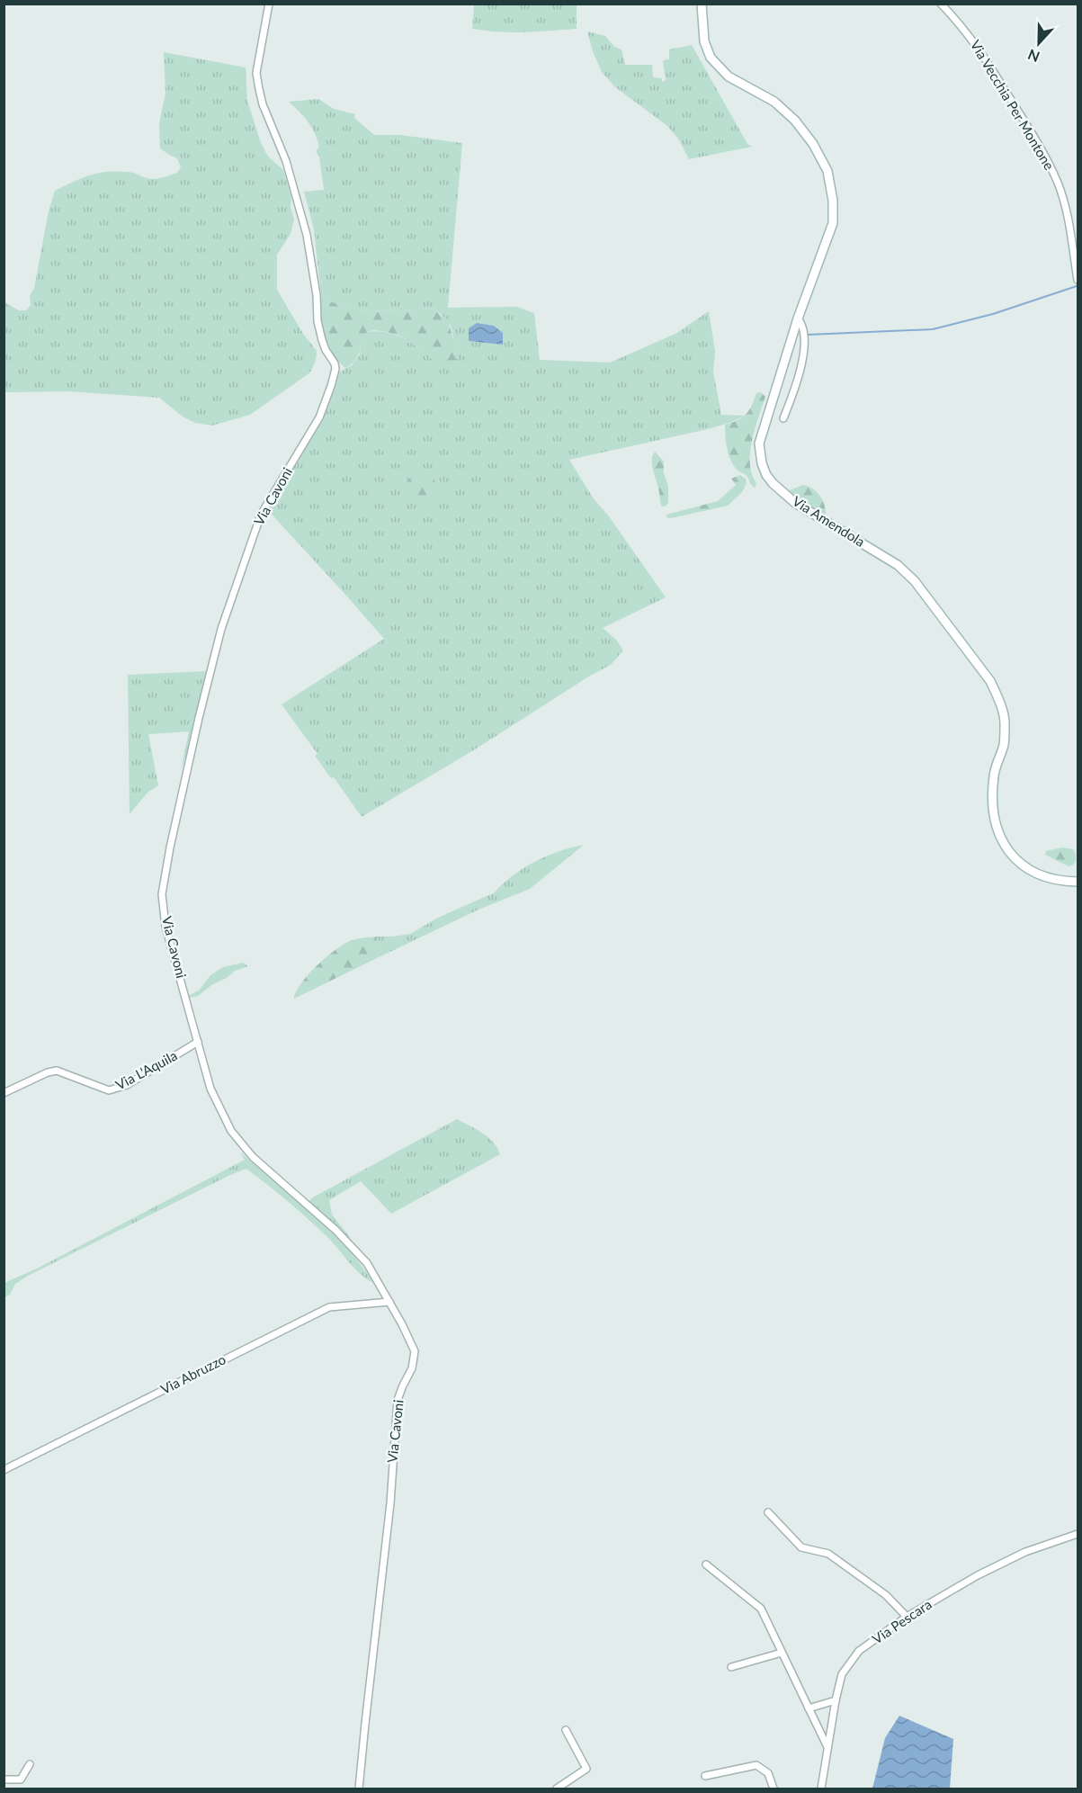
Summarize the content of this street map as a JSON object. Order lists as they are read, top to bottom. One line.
{"streets":{"main road":["Via Amendola"],"street":["Via Vecchia Per Montone","Via Cavoni","Via L'Aquila","Via Abruzzo","Via Pescara"]},"crossings":[["Via Cavoni","Via L'Aquila"],["Via Cavoni","Via Abruzzo"]],"north":"bottom"}
